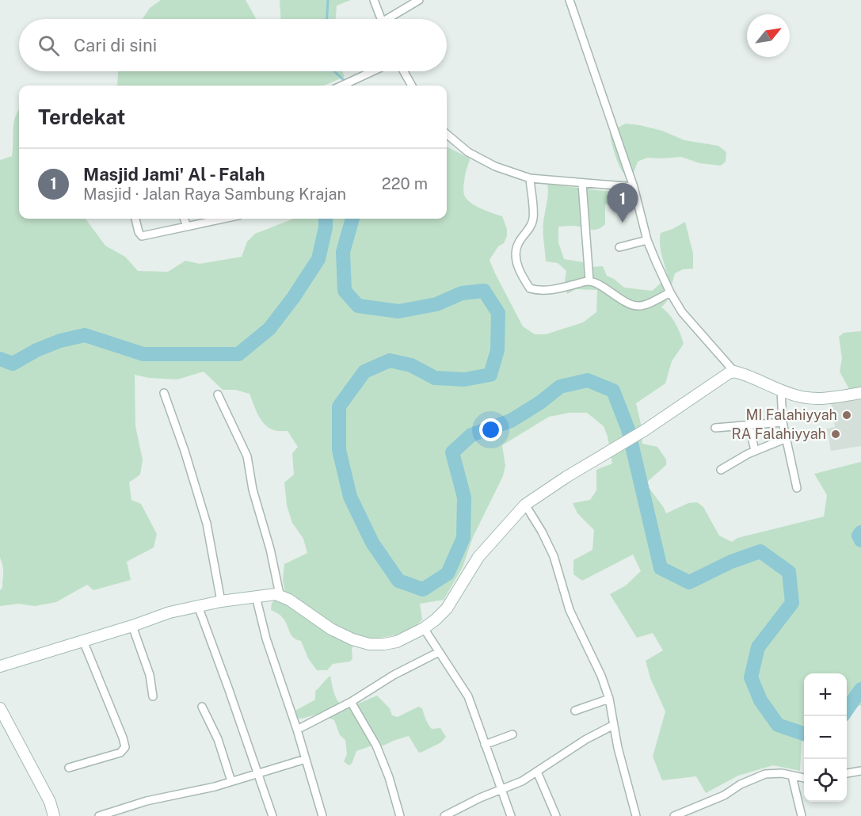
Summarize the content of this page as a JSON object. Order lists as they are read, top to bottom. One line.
{"places":["MI Falahiyyah","RA Falahiyyah"],"north":"top right","page":{"search":"Cari di sini","heading":"Terdekat","list":[{"mark":"1","name":"Masjid Jami' Al - Falah","note":"Masjid · Jalan Raya Sambung Krajan","value":"220 m"}],"pins":"1","map_buttons":["+","−"]}}
